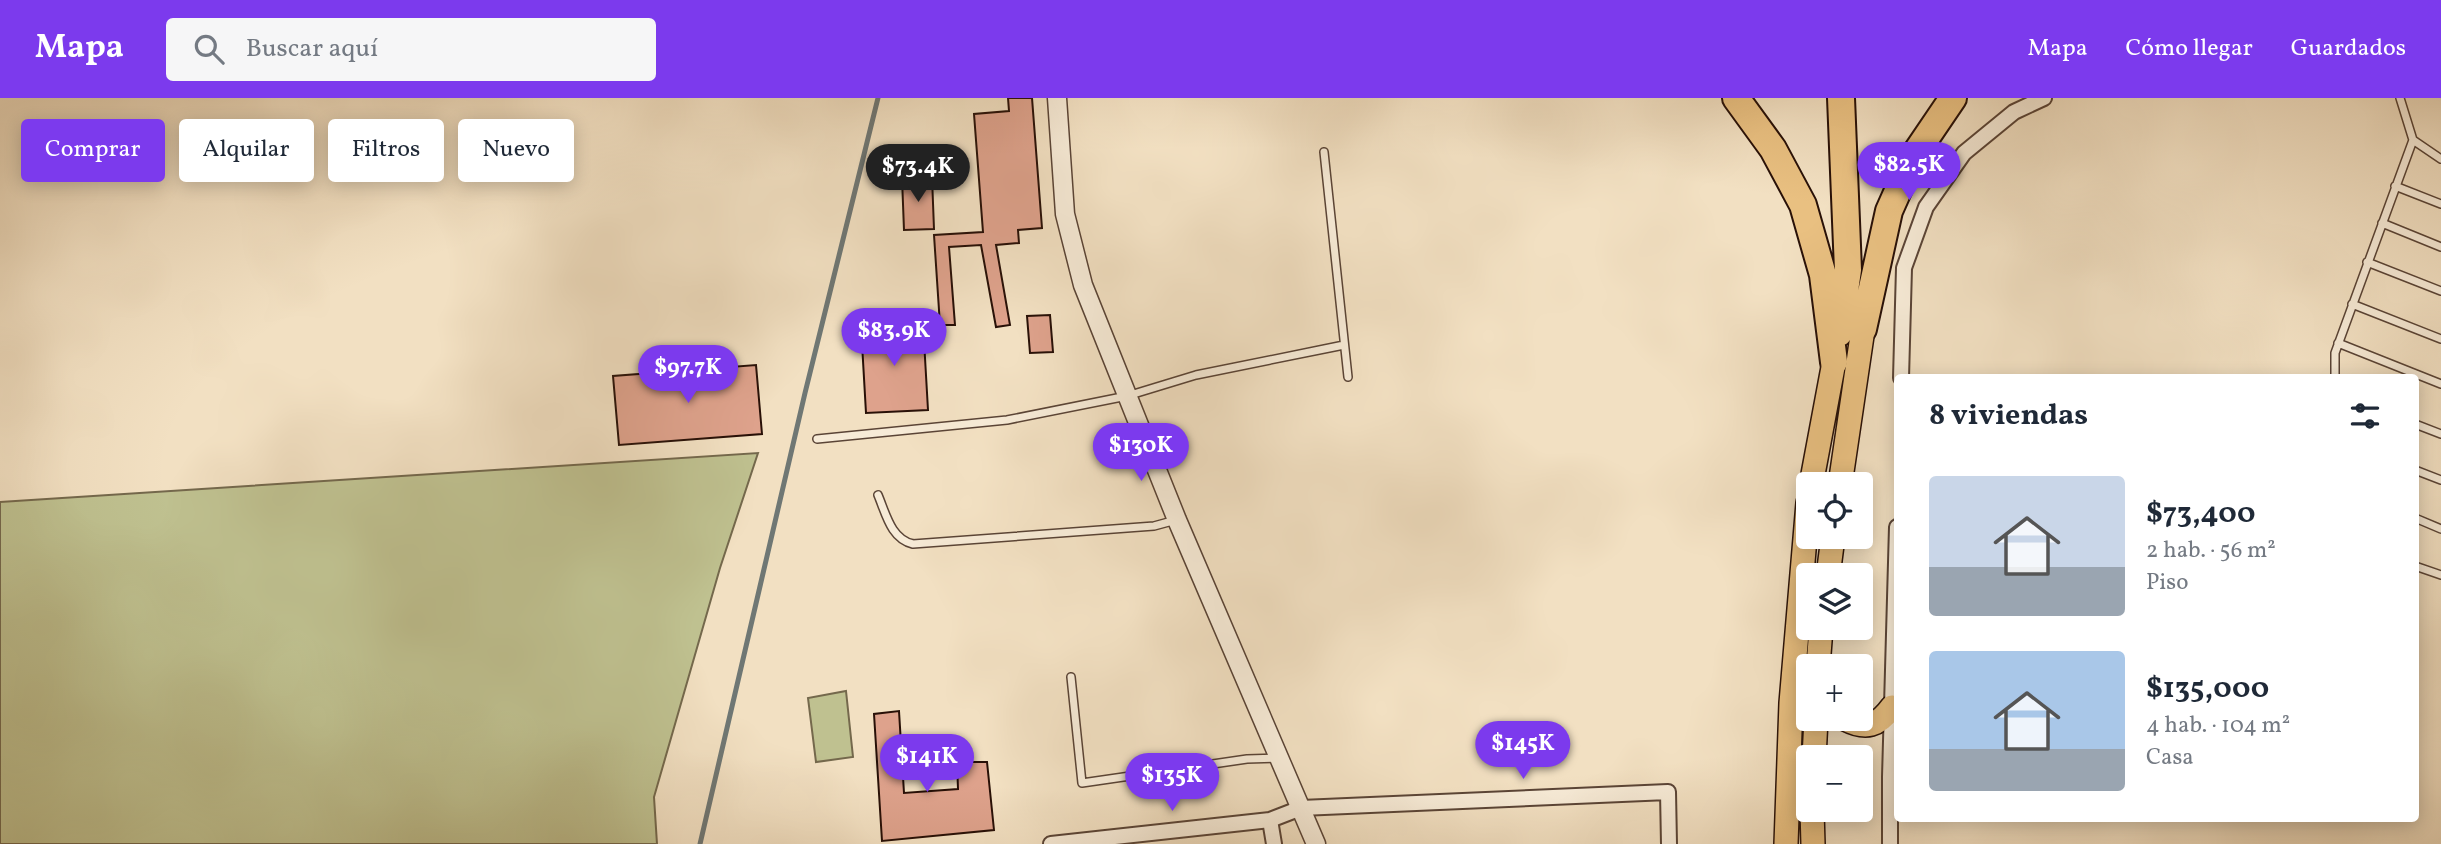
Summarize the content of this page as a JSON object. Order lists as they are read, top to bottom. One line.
{"page":{"header":"Mapa","search":"Buscar aquí","nav":["Mapa","Cómo llegar","Guardados"],"chip":["Comprar","Alquilar","Filtros","Nuevo"],"price":["$82.5K","$73.4K","$83.9K","$97.7K","$130K","$145K","$141K","$135K"],"heading":"8 viviendas","list":[{"name":"$73,400","note":"2 hab. · 56 m² · Piso"},{"name":"$135,000","note":"4 hab. · 104 m² · Casa"}],"map_buttons":["+","−"]}}
